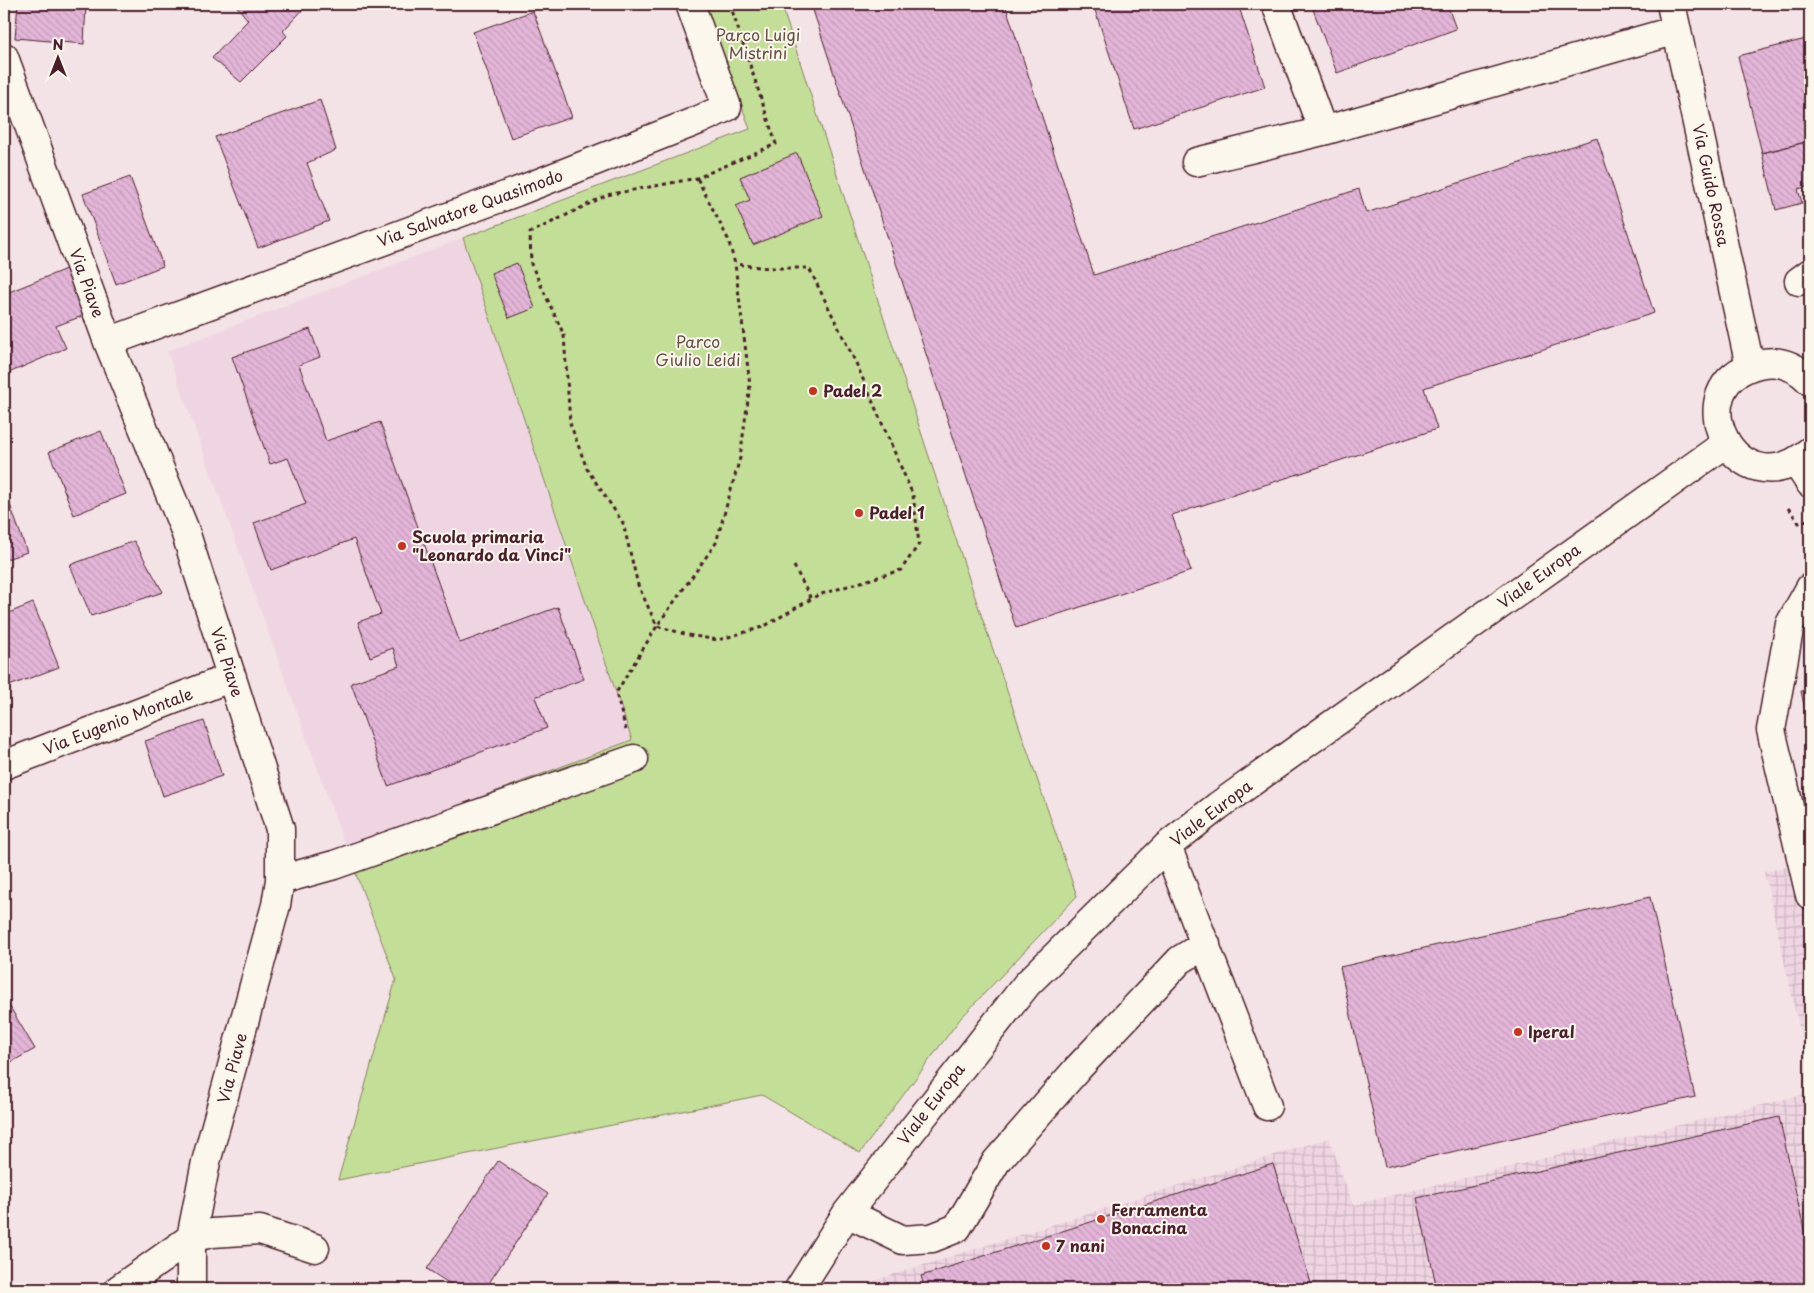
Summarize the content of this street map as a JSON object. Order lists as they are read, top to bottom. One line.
{"streets":{"street":["Via Guido Rossa","Via Salvatore Quasimodo","Via Piave","Viale Europa","Via Eugenio Montale"]},"crossings":[["Via Salvatore Quasimodo","Via Piave"],["Via Piave","Via Eugenio Montale"]],"parks":["Parco Luigi Mistrini","Parco Giulio Leidi"],"places":["Padel 2","Padel 1","Scuola primaria \"Leonardo da Vinci\"","Iperal","Ferramenta Bonacina","7 nani"],"north":"top"}
